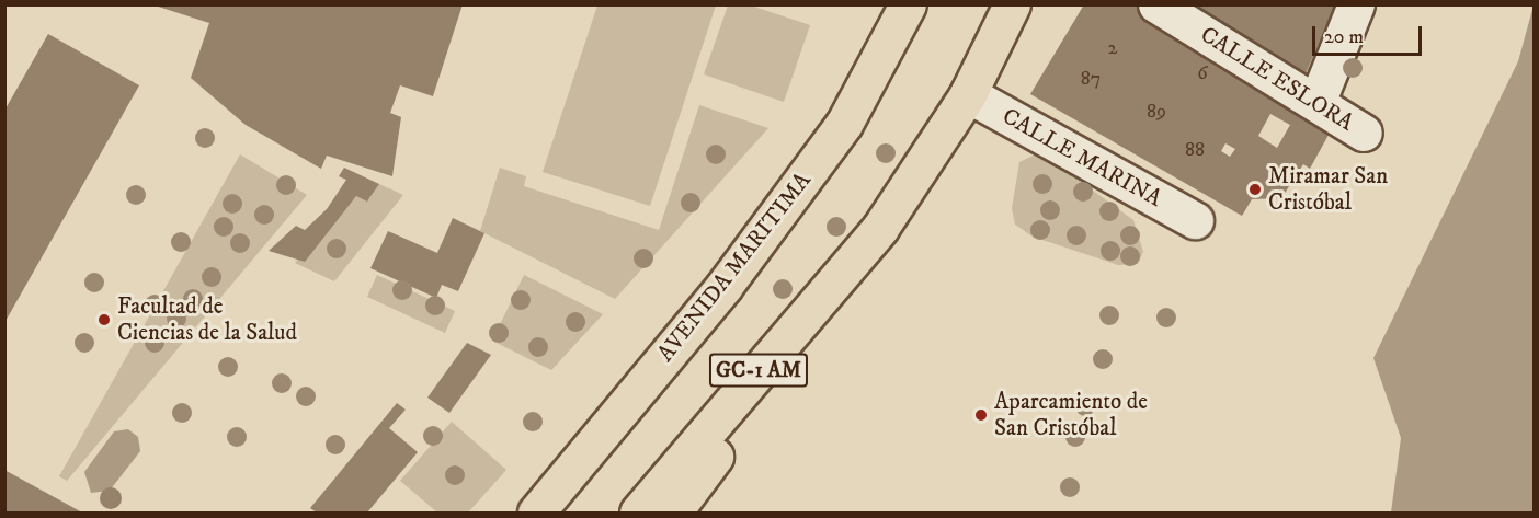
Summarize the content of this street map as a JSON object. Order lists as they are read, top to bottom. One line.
{"streets":{"highway":["AVENIDA MARITIMA","GC-1 AM"],"street":["CALLE ESLORA","CALLE MARINA"]},"crossings":[["CALLE MARINA","GC-1 AM"]],"places":["Miramar San Cristóbal","Facultad de Ciencias de la Salud","Aparcamiento de San Cristóbal"],"house_numbers":["2","6","87","89","88"],"scale_bar":"20 m"}
